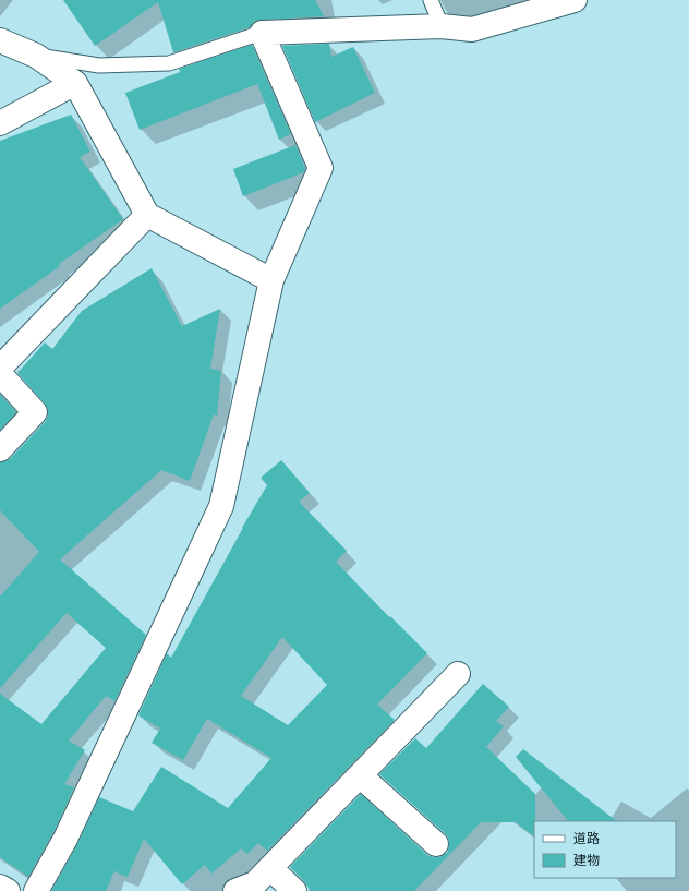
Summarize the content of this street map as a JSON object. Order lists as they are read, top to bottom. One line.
{"legend":["道路","建物"]}
